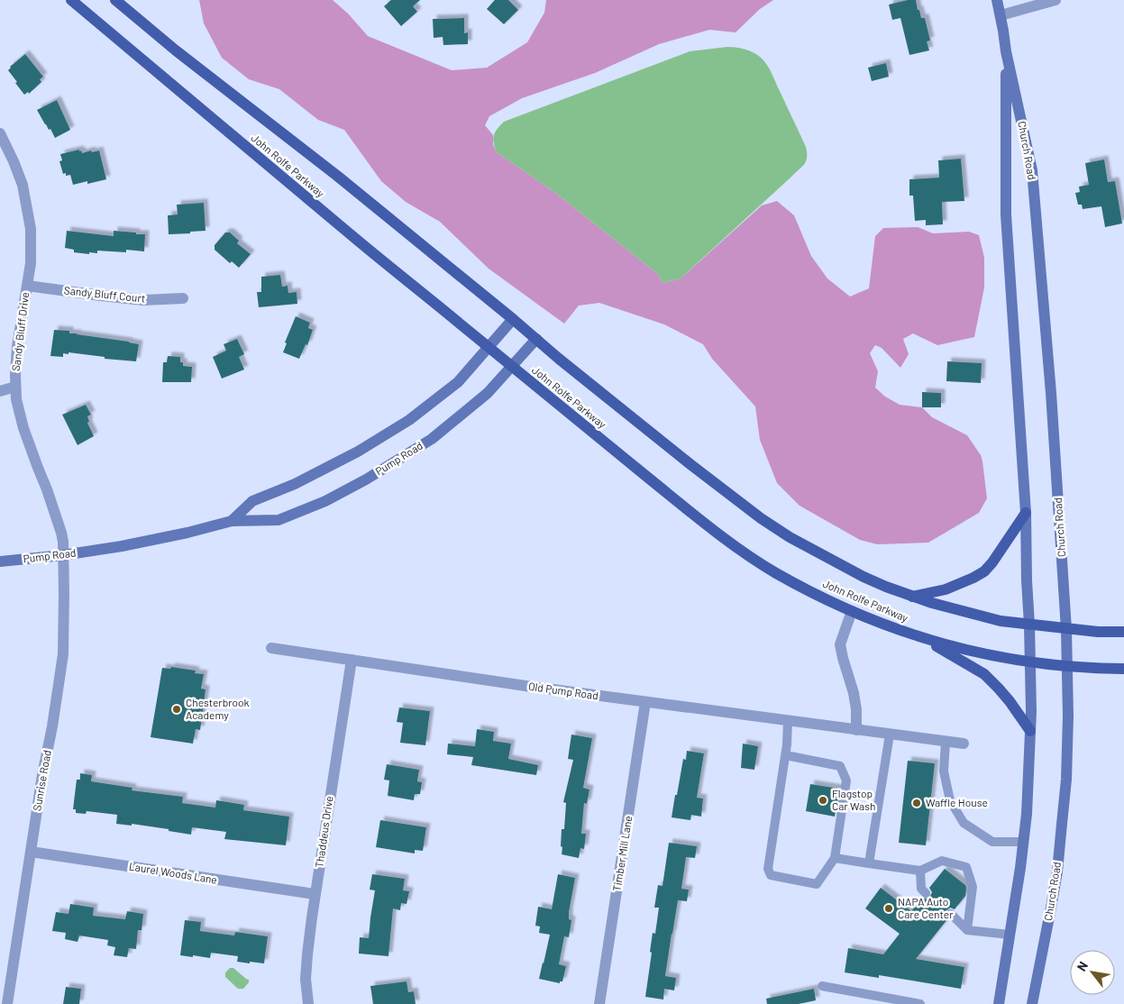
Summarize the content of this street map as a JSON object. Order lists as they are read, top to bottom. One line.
{"streets":{"main road":["Church Road","John Rolfe Parkway","Pump Road"],"street":["Sandy Bluff Court","Sandy Bluff Drive","Old Pump Road","Sunrise Road","Thaddeus Drive","Timber Mill Lane","Laurel Woods Lane"]},"crossings":[["Church Road","John Rolfe Parkway"],["John Rolfe Parkway","Pump Road"],["Sandy Bluff Court","Sandy Bluff Drive"],["Sandy Bluff Drive","Pump Road"],["Sandy Bluff Drive","Sunrise Road"],["Pump Road","Sunrise Road"],["Old Pump Road","Thaddeus Drive"],["Old Pump Road","Timber Mill Lane"],["Sunrise Road","Laurel Woods Lane"],["Thaddeus Drive","Laurel Woods Lane"]],"places":["Chesterbrook Academy","Flagstop Car Wash","Waffle House","NAPA Auto Care Center"],"north":"top left"}
